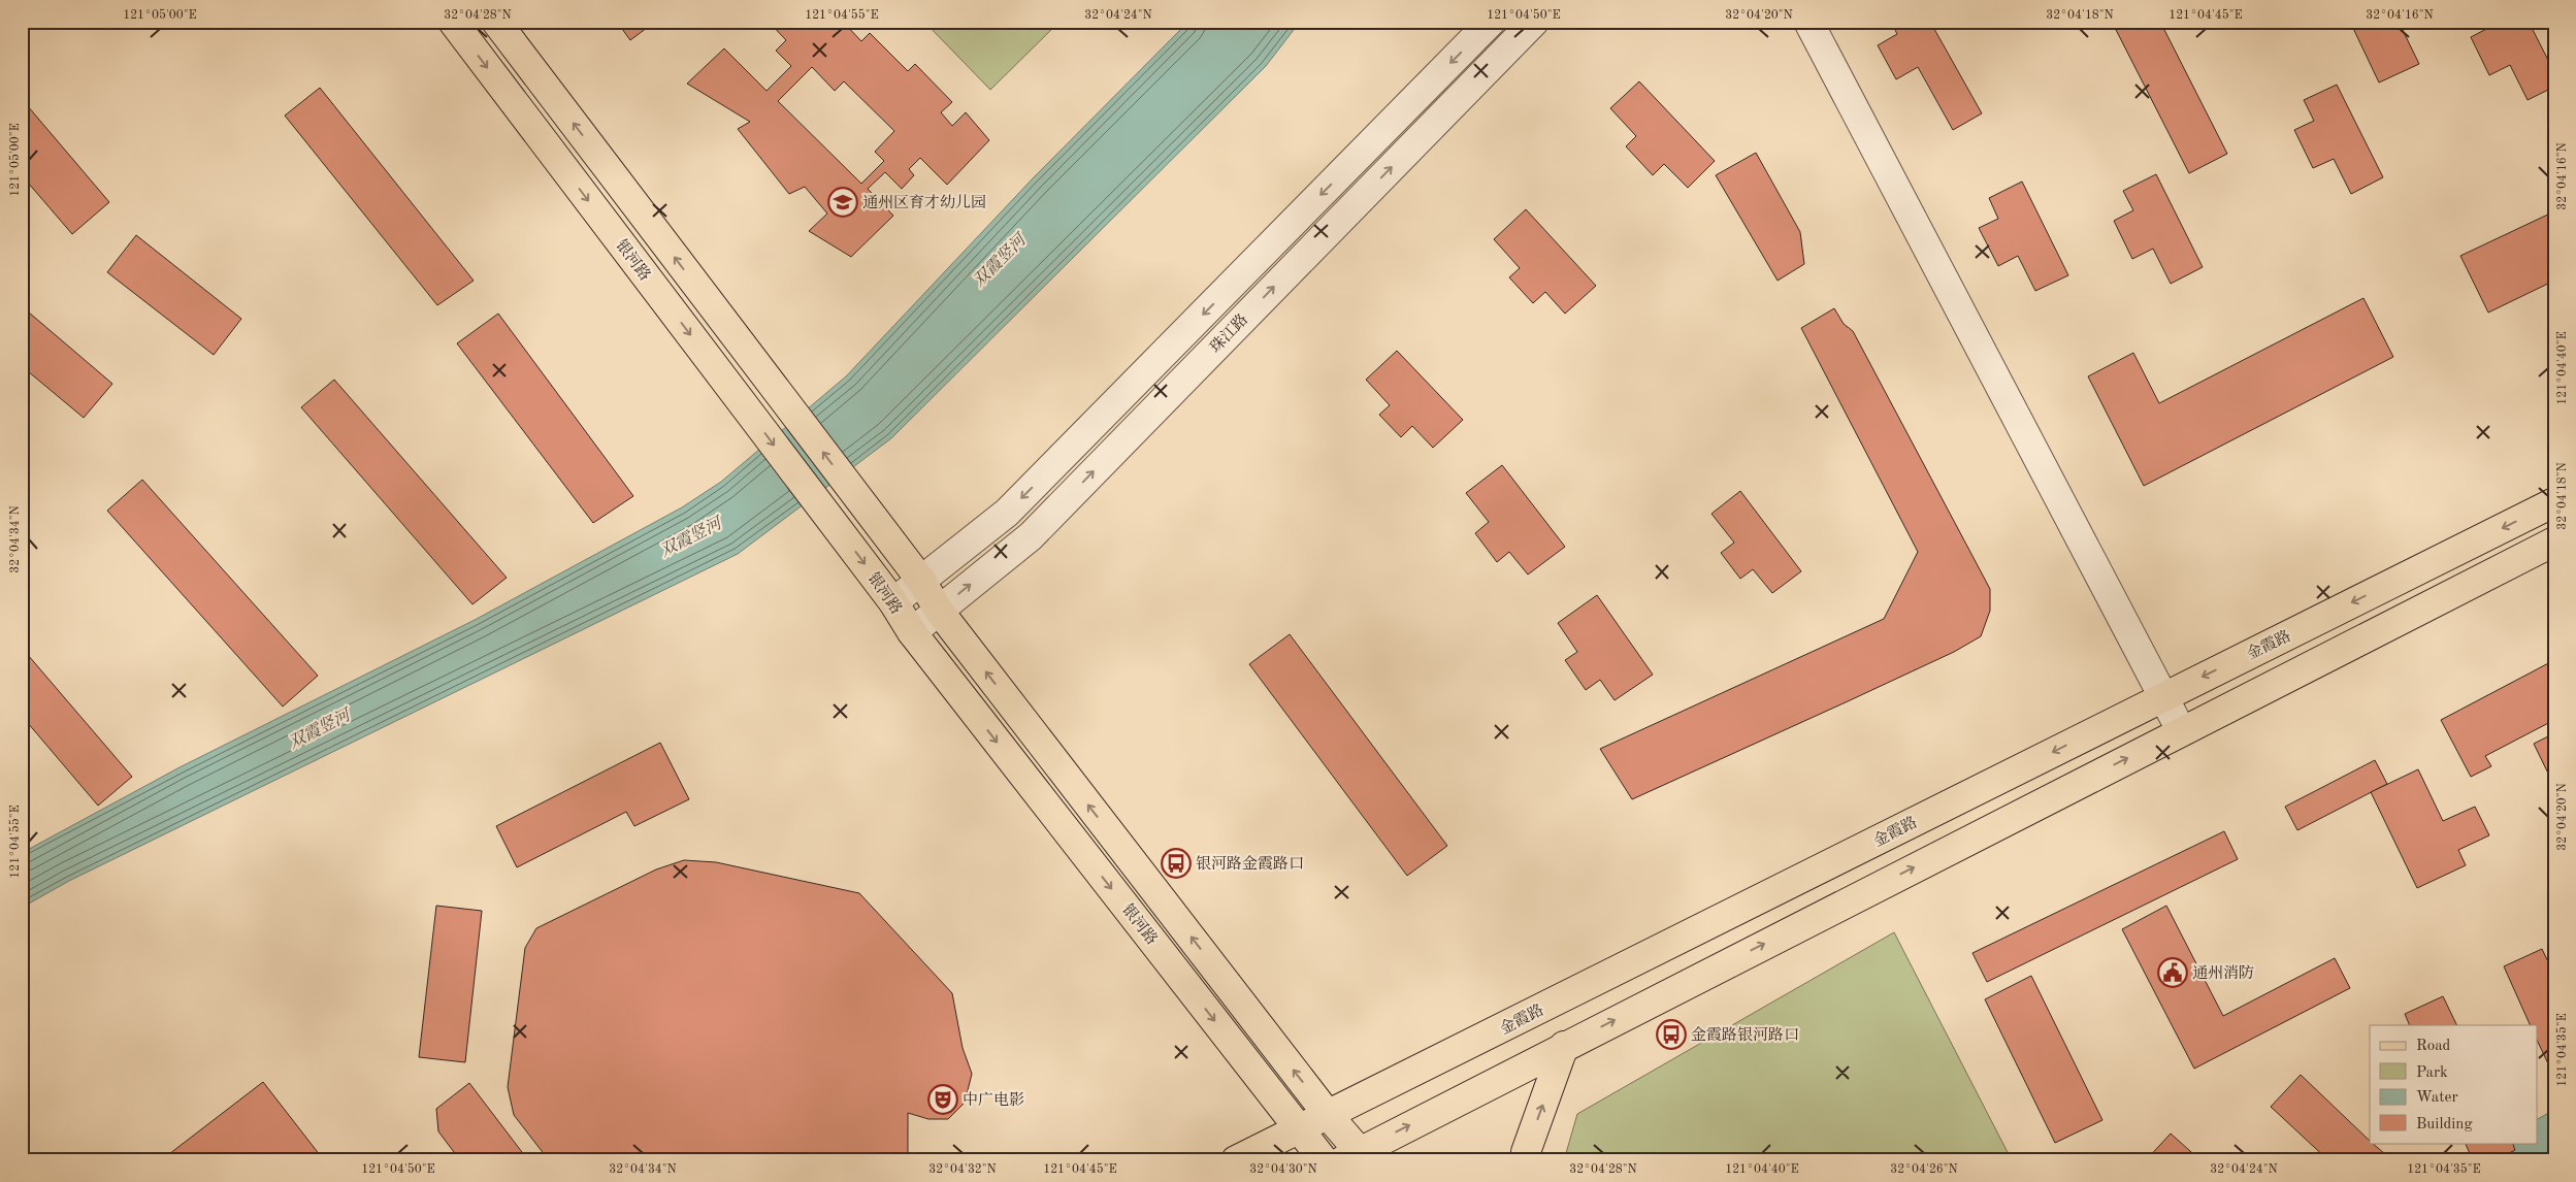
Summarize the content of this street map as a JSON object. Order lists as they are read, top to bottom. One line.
{"streets":{"main road":["银河路","金霞路"],"street":["珠江路"]},"crossings":[["银河路","珠江路"],["银河路","金霞路"]],"water":["双霞竖河"],"places":{"school or university":["通州区育才幼儿园"],"bus stop":["银河路金霞路口","金霞路银河路口"],"public building":["通州消防"],"theatre":["中广电影"]},"legend":["Road","Park","Water","Building"],"coordinates":["121°05'00\"E","32°04'28\"N","121°04'55\"E","32°04'24\"N","121°04'50\"E","32°04'20\"N","32°04'18\"N","121°04'45\"E","32°04'16\"N","121°04'40\"E","32°04'34\"N","121°04'35\"E","32°04'32\"N","32°04'30\"N","32°04'26\"N"]}
